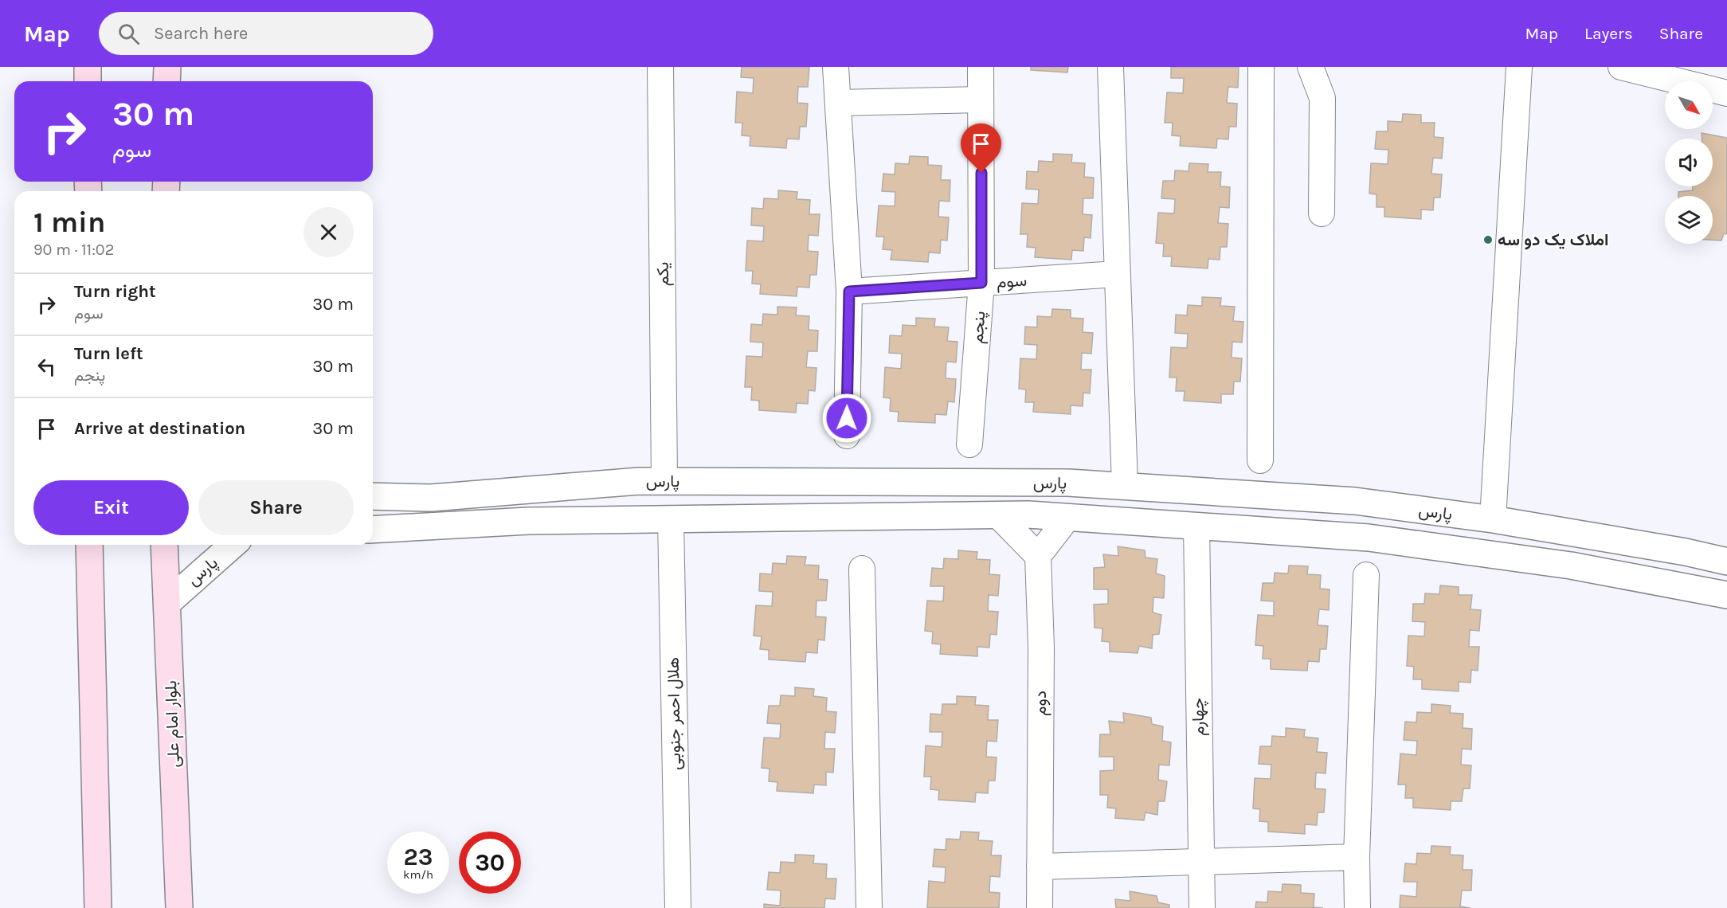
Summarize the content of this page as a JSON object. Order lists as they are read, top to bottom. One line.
{"streets":{"main road":["بلوار امام علی"],"street":["یکم","سوم","پنجم","پارس","دوم","هلال احمر جنوبی","چهارم"]},"crossings":[["یکم","پارس"],["سوم","پنجم"],["پارس","هلال احمر جنوبی"],["پارس","چهارم"],["پارس","بلوار امام علی"]],"places":["املاک یک دو سه"],"north":"bottom right","page":{"header":"Map","search":"Search here","nav":["Map","Layers","Share"],"turn":["30 m","سوم"],"heading":["1 min","90 m · 11:02"],"list":[{"name":"Turn right","note":"سوم","value":"30 m"},{"name":"Turn left","note":"پنجم","value":"30 m"},{"name":"Arrive at destination","value":"30 m"}],"buttons":["Exit","Share"],"speed":"23 km/h","limit":"30"}}
